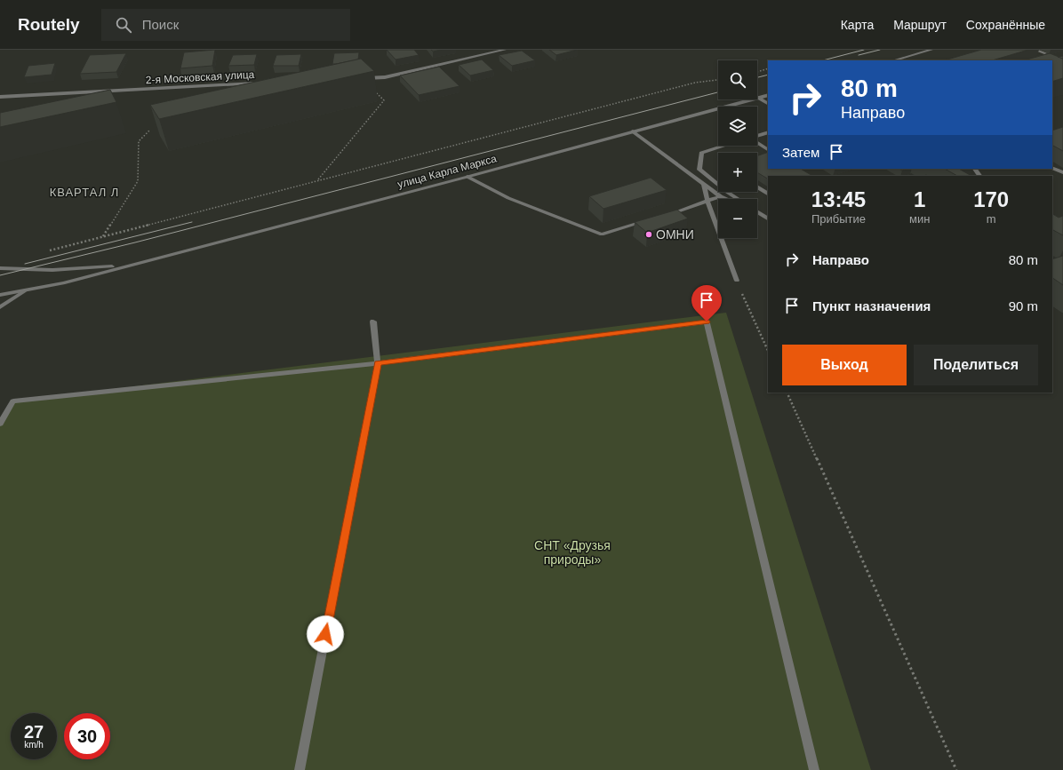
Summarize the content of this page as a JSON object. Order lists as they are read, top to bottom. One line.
{"streets":{"street":["2-я Московская улица","улица Карла Маркса"]},"districts":["КВАРТАЛ Л"],"parks":["СНТ «Друзья природы»"],"places":["ОМНИ"],"page":{"header":"Routely","search":"Поиск","nav":["Карта","Маршрут","Сохранённые"],"map_buttons":["+","−"],"turn":["80 m","Направо"],"then":"Затем","eta":["13:45","Прибытие","1","мин","170","m"],"list":[{"name":"Направо","value":"80 m"},{"name":"Пункт назначения","value":"90 m"}],"buttons":["Выход","Поделиться"],"speed":"27 km/h","limit":"30"}}
